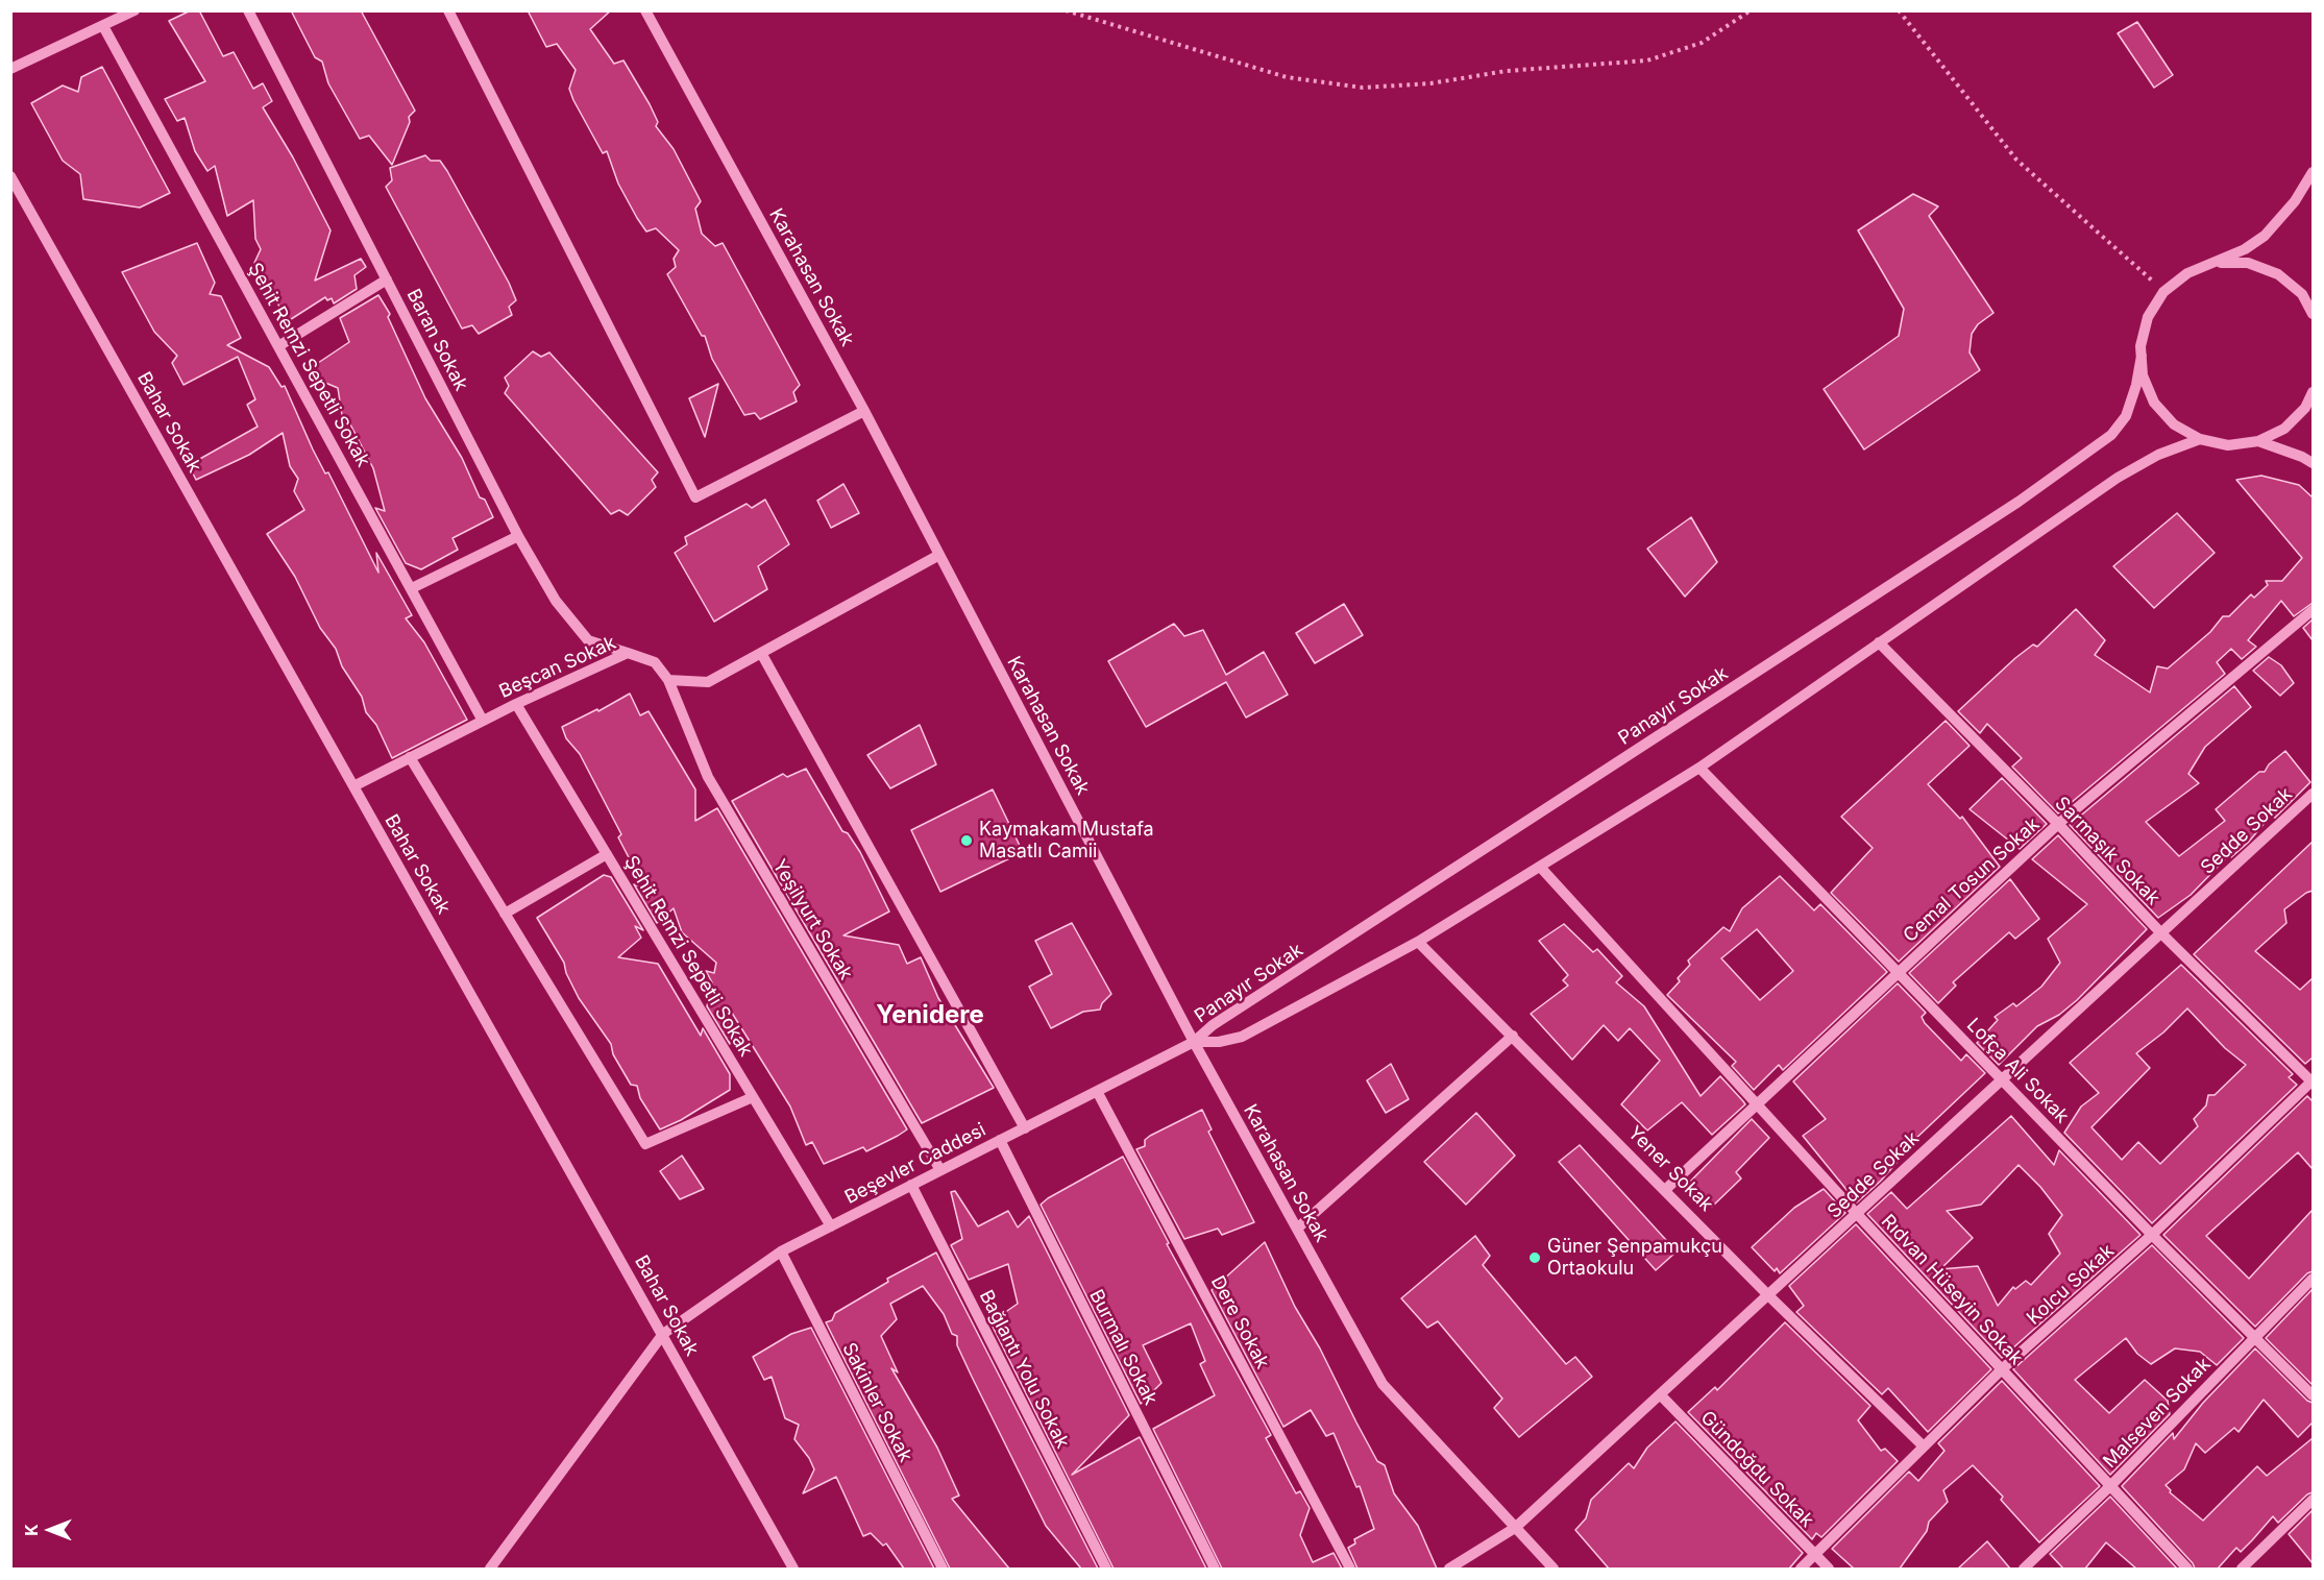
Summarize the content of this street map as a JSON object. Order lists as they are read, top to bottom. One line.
{"streets":{"street":["Karahasan Sokak","Baran Sokak","Şehit Remzi Sepetli Sokak","Bahar Sokak","Beşcan Sokak","Panayır Sokak","Sedde Sokak","Sarmaşık Sokak","Cemal Tosun Sokak","Yeşilyurt Sokak","Lofça Ali Sokak","Beşevler Caddesi","Yener Sokak","Kolcu Sokak","Rıdvan Hüseyin Sokak","Dere Sokak","Burmalı Sokak","Bağlantı Yolu Sokak","Sakinler Sokak","Malseven Sokak","Gündoğdu Sokak"]},"crossings":[["Karahasan Sokak","Panayır Sokak"],["Karahasan Sokak","Sedde Sokak"],["Karahasan Sokak","Beşevler Caddesi"],["Baran Sokak","Beşcan Sokak"],["Şehit Remzi Sepetli Sokak","Beşcan Sokak"],["Şehit Remzi Sepetli Sokak","Beşevler Caddesi"],["Bahar Sokak","Beşcan Sokak"],["Bahar Sokak","Beşevler Caddesi"],["Beşcan Sokak","Yeşilyurt Sokak"],["Panayır Sokak","Sarmaşık Sokak"],["Panayır Sokak","Lofça Ali Sokak"],["Panayır Sokak","Beşevler Caddesi"],["Panayır Sokak","Yener Sokak"],["Panayır Sokak","Rıdvan Hüseyin Sokak"],["Sedde Sokak","Sarmaşık Sokak"],["Sedde Sokak","Lofça Ali Sokak"],["Sedde Sokak","Yener Sokak"],["Sedde Sokak","Rıdvan Hüseyin Sokak"],["Sedde Sokak","Gündoğdu Sokak"],["Sarmaşık Sokak","Cemal Tosun Sokak"],["Sarmaşık Sokak","Kolcu Sokak"],["Cemal Tosun Sokak","Lofça Ali Sokak"],["Cemal Tosun Sokak","Yener Sokak"],["Cemal Tosun Sokak","Rıdvan Hüseyin Sokak"],["Yeşilyurt Sokak","Beşevler Caddesi"],["Lofça Ali Sokak","Kolcu Sokak"],["Lofça Ali Sokak","Malseven Sokak"],["Beşevler Caddesi","Dere Sokak"],["Beşevler Caddesi","Burmalı Sokak"],["Beşevler Caddesi","Bağlantı Yolu Sokak"],["Beşevler Caddesi","Sakinler Sokak"],["Yener Sokak","Kolcu Sokak"],["Kolcu Sokak","Rıdvan Hüseyin Sokak"],["Kolcu Sokak","Gündoğdu Sokak"],["Rıdvan Hüseyin Sokak","Malseven Sokak"]],"districts":["Yenidere"],"places":["Kaymakam Mustafa Masatlı Camii","Güner Şenpamukçu Ortaokulu"],"north":"left"}
